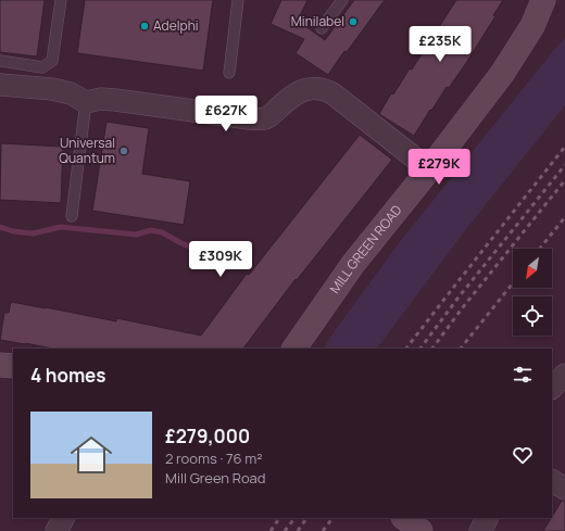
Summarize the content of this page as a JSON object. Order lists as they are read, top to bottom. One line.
{"streets":{"street":["MILL GREEN ROAD"]},"places":["Minilabel","Adelphi","Universal Quantum"],"north":"bottom left","page":{"price":["£235K","£627K","£279K","£309K"],"heading":"4 homes","list":[{"name":"£279,000","note":"2 rooms · 76 m² · Mill Green Road"}]}}
